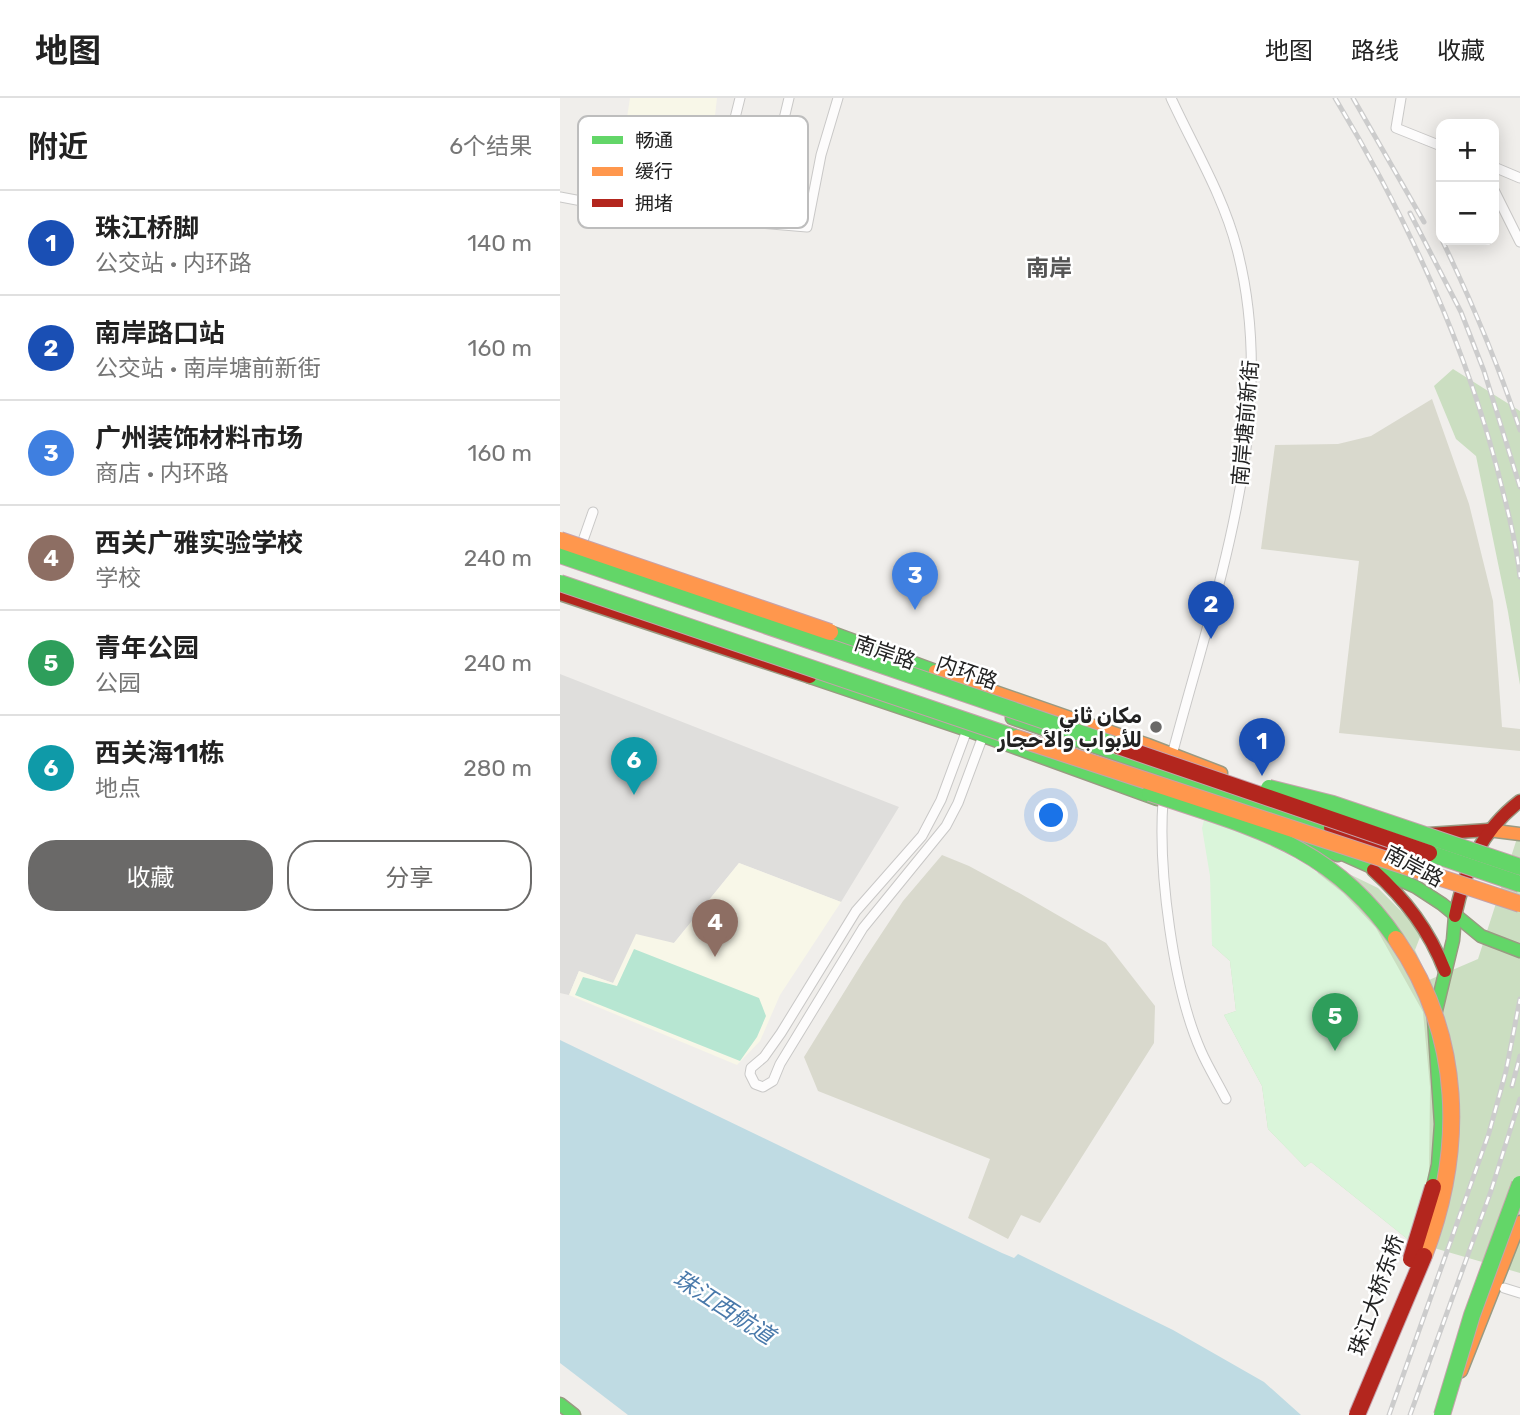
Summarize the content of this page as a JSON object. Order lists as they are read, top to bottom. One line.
{"streets":{"main road":["南岸路","内环路","珠江大桥东桥"],"street":["南岸塘前新街"]},"crossings":[["南岸路","内环路"],["南岸路","珠江大桥东桥"]],"districts":["南岸"],"water":["珠江西航道"],"places":["مكان ثاني للأبواب والأحجار"],"legend":["畅通","缓行","拥堵"],"page":{"header":"地图","nav":["地图","路线","收藏"],"heading":["附近","6个结果"],"map_buttons":["+","−"],"list":[{"mark":"1","name":"珠江桥脚","note":"公交站 · 内环路","value":"140 m"},{"mark":"2","name":"南岸路口站","note":"公交站 · 南岸塘前新街","value":"160 m"},{"mark":"3","name":"广州装饰材料市场","note":"商店 · 内环路","value":"160 m"},{"mark":"4","name":"西关广雅实验学校","note":"学校","value":"240 m"},{"mark":"5","name":"青年公园","note":"公园","value":"240 m"},{"mark":"6","name":"西关海11栋","note":"地点","value":"280 m"}],"pins":["3","2","1","6","4","5"],"buttons":["收藏","分享"]}}
